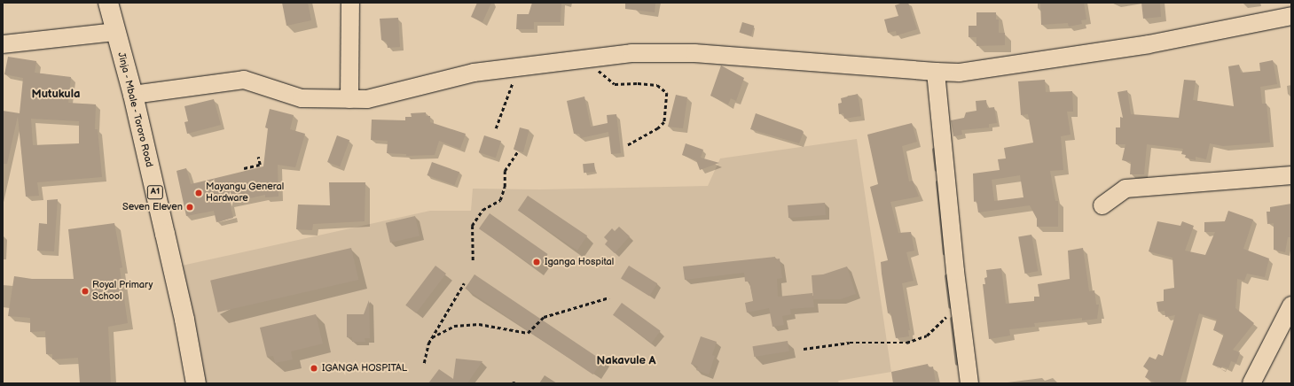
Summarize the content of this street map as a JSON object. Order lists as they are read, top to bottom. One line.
{"streets":{"main road":["Jinja - Mbale - Tororo Road","A1"]},"districts":["Mutukula","Nakavule A"],"places":["Mayangu General Hardware","Seven Eleven","Iganga Hospital","Royal Primary School","IGANGA HOSPITAL"]}
